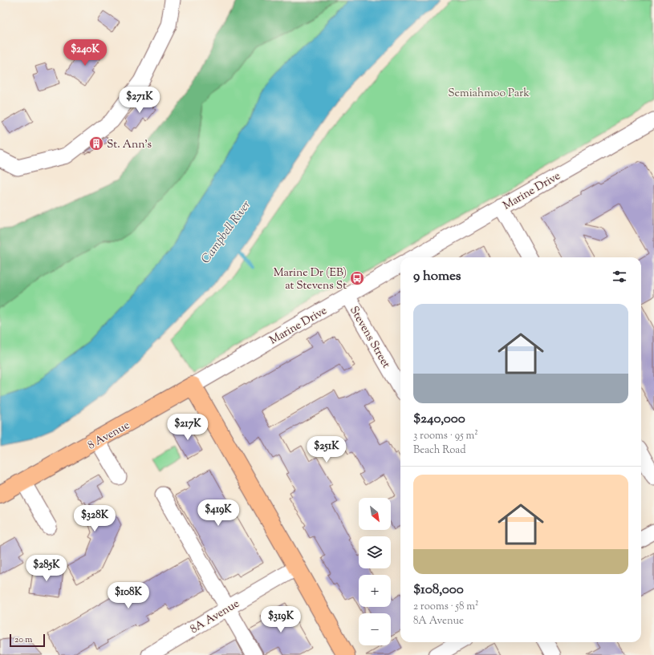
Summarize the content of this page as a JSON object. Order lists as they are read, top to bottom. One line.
{"streets":{"main road":["8 Avenue"],"street":["Marine Drive","Stevens Street","8A Avenue"]},"crossings":[["Marine Drive","Stevens Street"],["Marine Drive","8 Avenue"]],"water":["Campbell River"],"parks":["Semiahmoo Park"],"places":{"building":["St. Ann's"],"bus stop":["Marine Dr (EB) at Stevens St"]},"scale_bar":"20 m","north":"bottom right","page":{"price":["$240K","$271K","$217K","$251K","$419K","$328K","$285K","$108K","$319K"],"heading":"9 homes","list":[{"name":"$240,000","note":"3 rooms · 95 m² · Beach Road"},{"name":"$108,000","note":"2 rooms · 58 m² · 8A Avenue"}],"map_buttons":["+","−"],"scale":"20 m"}}
